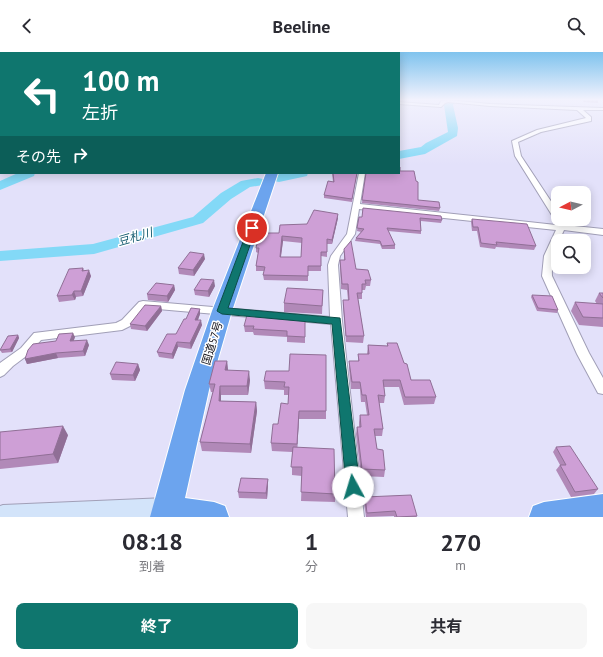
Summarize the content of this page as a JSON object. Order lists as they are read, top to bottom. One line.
{"streets":{"highway":["国道57号"]},"water":["豆札川"],"north":"left","page":{"header":"Beeline","turn":["100 m","左折"],"then":"その先","eta":["08:18","到着","1","分","270","m"],"buttons":["終了","共有"]}}
